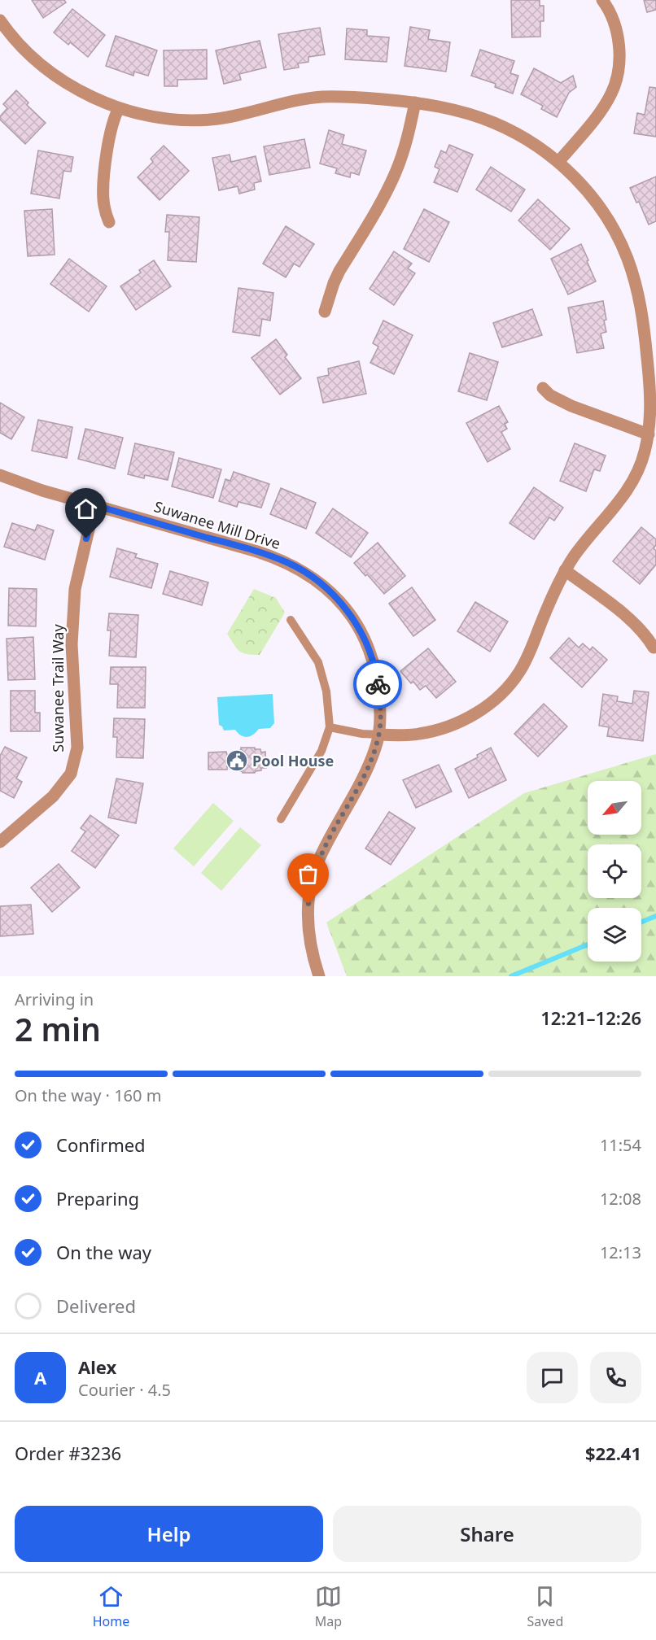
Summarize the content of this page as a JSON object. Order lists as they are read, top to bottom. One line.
{"streets":{"street":["Suwanee Mill Drive","Suwanee Trail Way"]},"crossings":[["Suwanee Mill Drive","Suwanee Trail Way"]],"places":{"public building":["Pool House"]},"north":"bottom left","page":{"heading":["2 min","Arriving in","12:21–12:26"],"panel":["Alex","Courier · 4.5","Order #3236","$22.41"],"bar":"On the way · 160 m","list":[["Confirmed","11:54"],["Preparing","12:08"],["On the way","12:13"],"Delivered"],"round":"A","buttons":["Help","Share"],"tabs":["Home","Map","Saved"]}}
